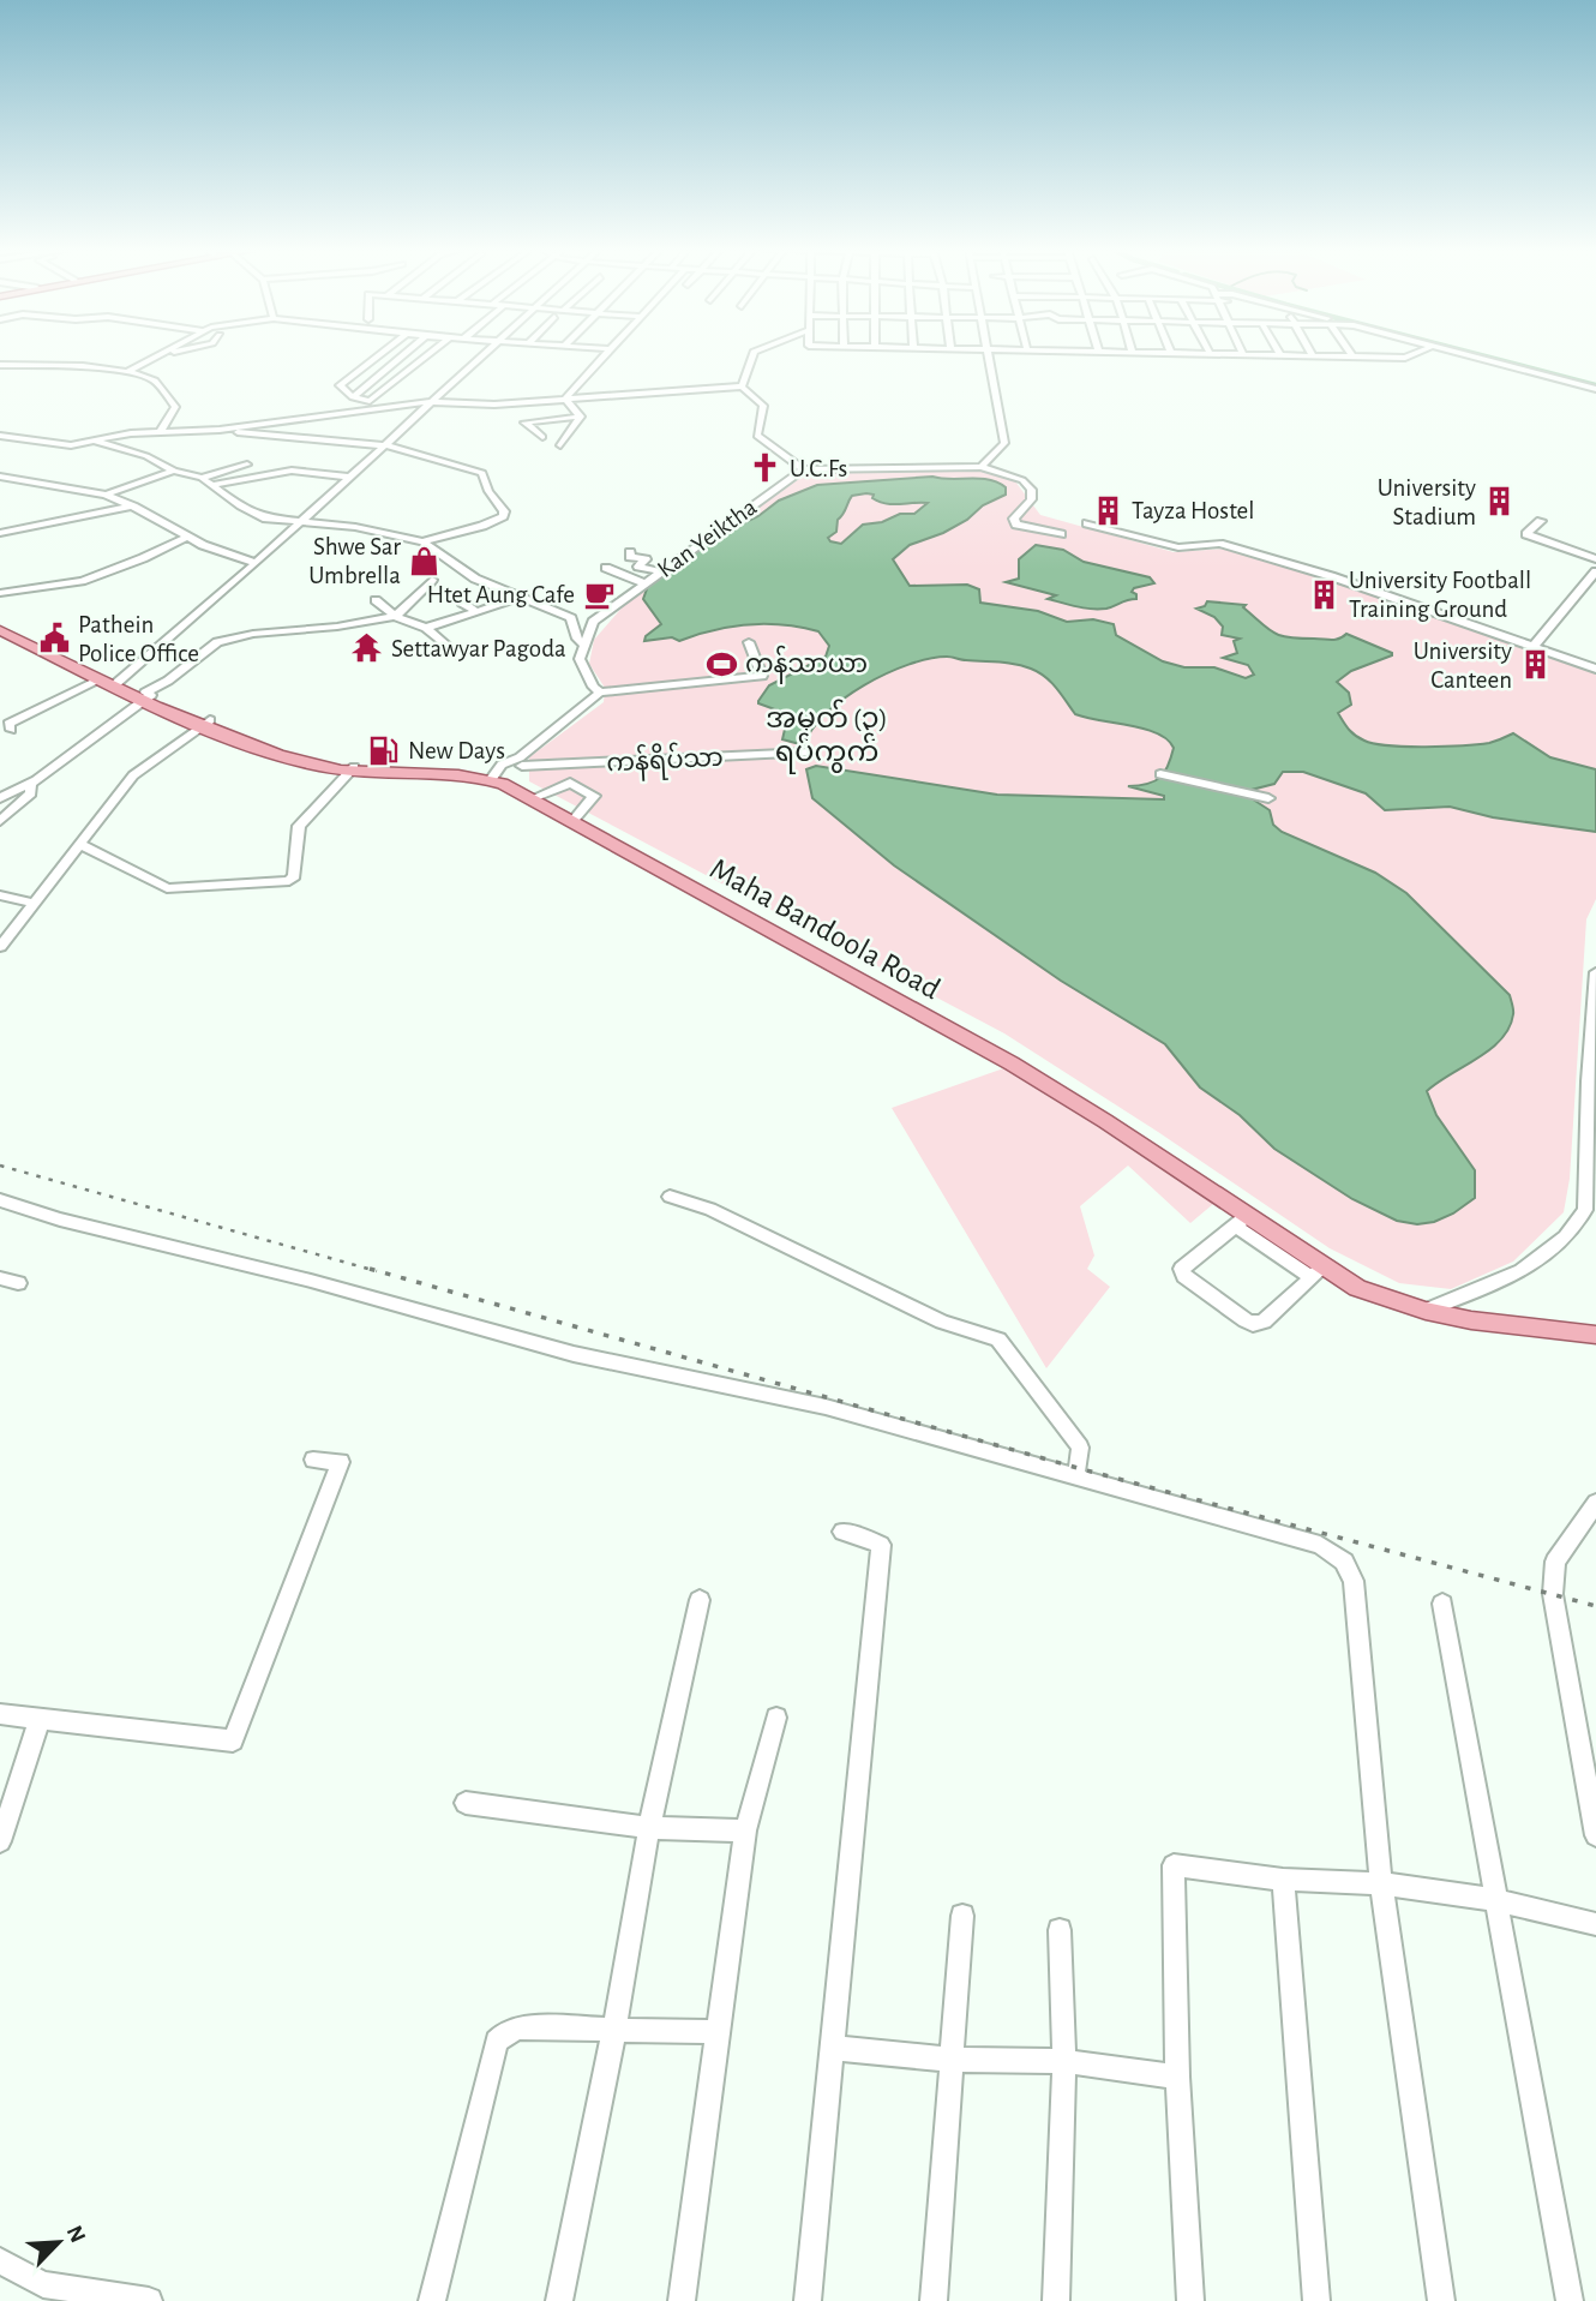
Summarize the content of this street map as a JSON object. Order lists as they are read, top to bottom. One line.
{"streets":{"main road":["Maha Bandoola Road"],"street":["Kan Yeiktha","ကန်ရိပ်သာ"]},"districts":["အမှတ် (၃) ရပ်ကွက်"],"places":{"church":["U.C.Fs"],"building":["University Stadium","Tayza Hostel","University Football Training Ground","University Canteen"],"shop":["Shwe Sar Umbrella"],"cafe":["Htet Aung Cafe"],"public building":["Pathein Police Office"],"temple":["Settawyar Pagoda"],"sports":["ကန်သာယာ"],"fuel station":["New Days"]},"north":"top right"}
